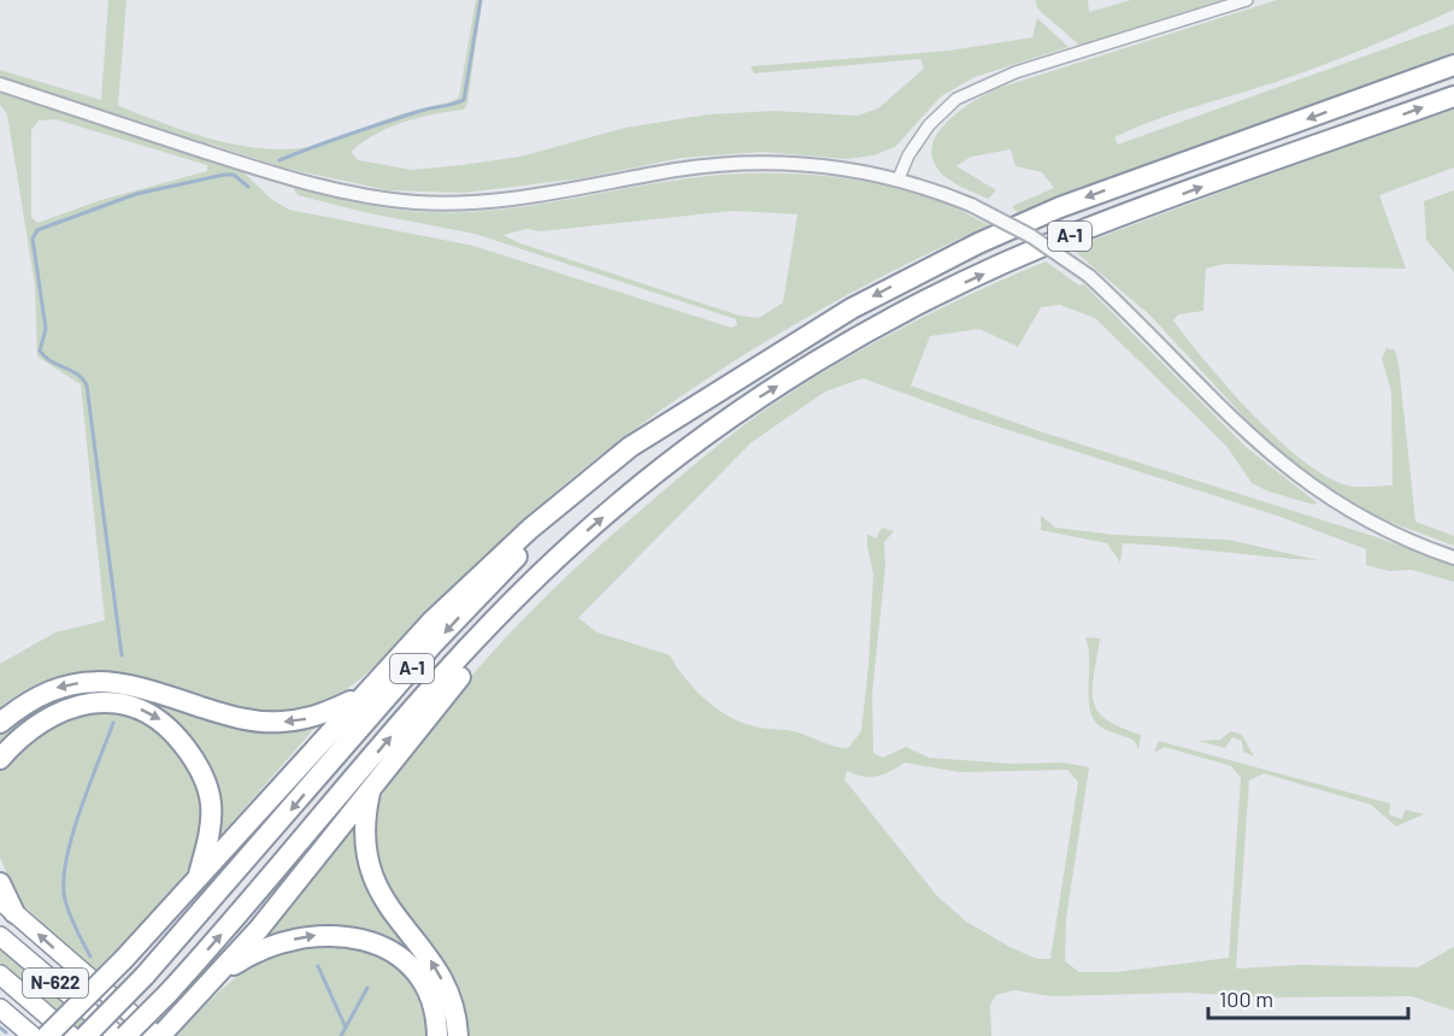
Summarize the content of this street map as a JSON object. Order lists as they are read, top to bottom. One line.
{"streets":{"highway":["A-1","N-622"]},"scale_bar":"100 m"}
